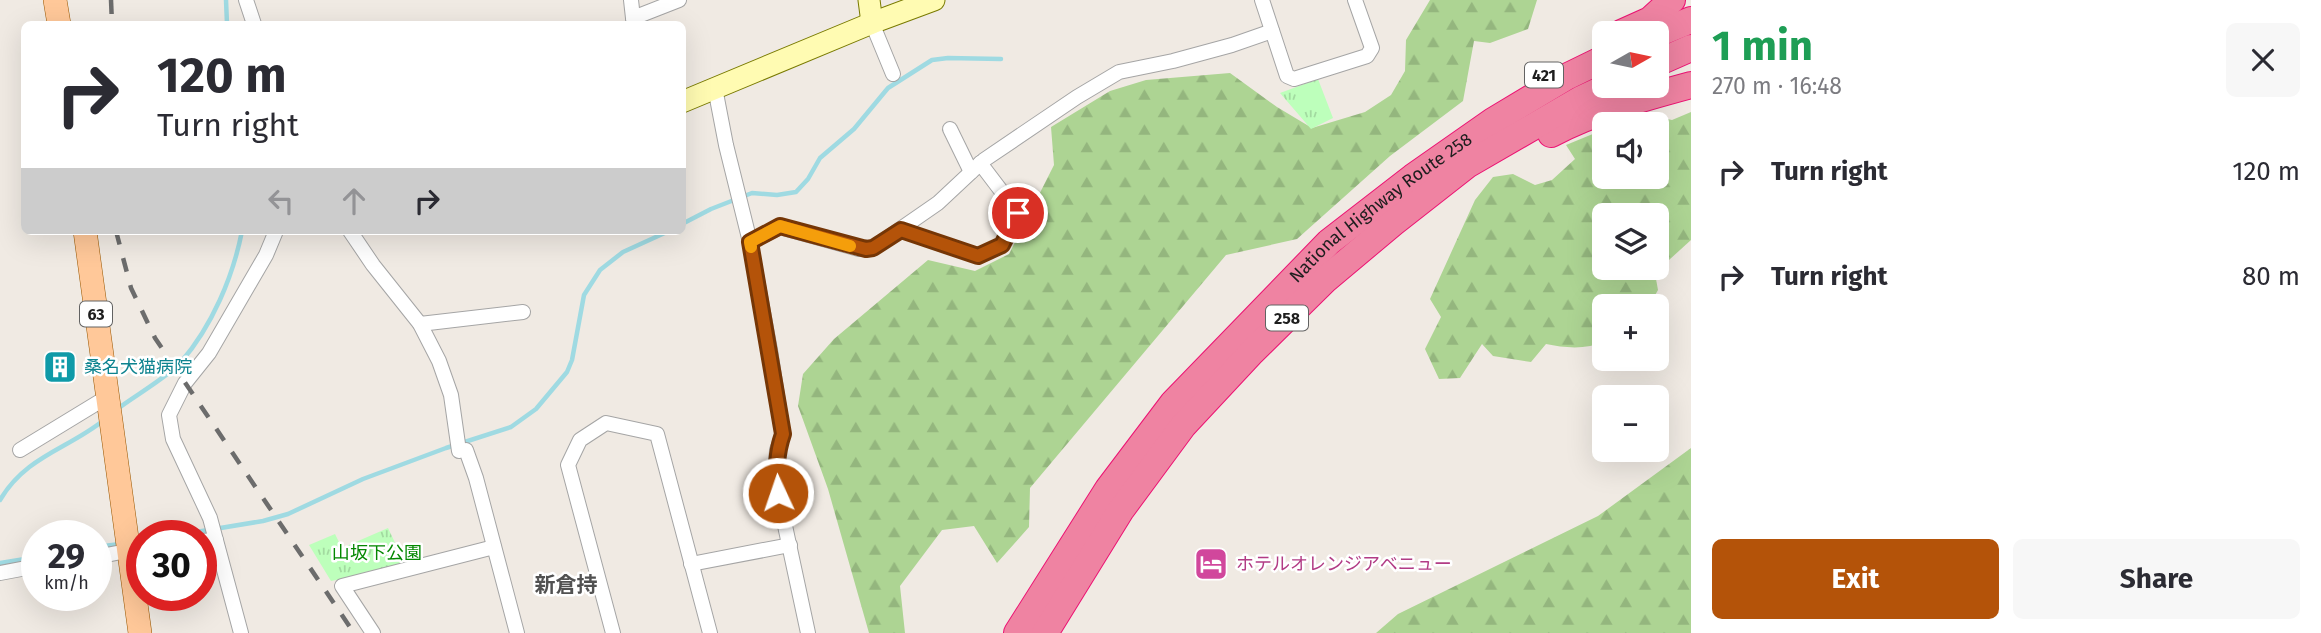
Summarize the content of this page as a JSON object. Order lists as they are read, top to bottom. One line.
{"streets":{"highway":["421","National Highway Route 258","258"],"main road":["63"]},"crossings":[["421","National Highway Route 258"]],"districts":["新倉持"],"parks":["山坂下公園"],"places":{"building":["桑名犬猫病院"],"hotel":["ホテルオレンジアベニュー"]},"north":"right","page":{"heading":["1 min","270 m · 16:48"],"map_buttons":["+","−"],"turn":["120 m","Turn right"],"list":[{"name":"Turn right","value":"120 m"},{"name":"Turn right","value":"80 m"}],"speed":"29 km/h","limit":"30","buttons":["Exit","Share"]}}
